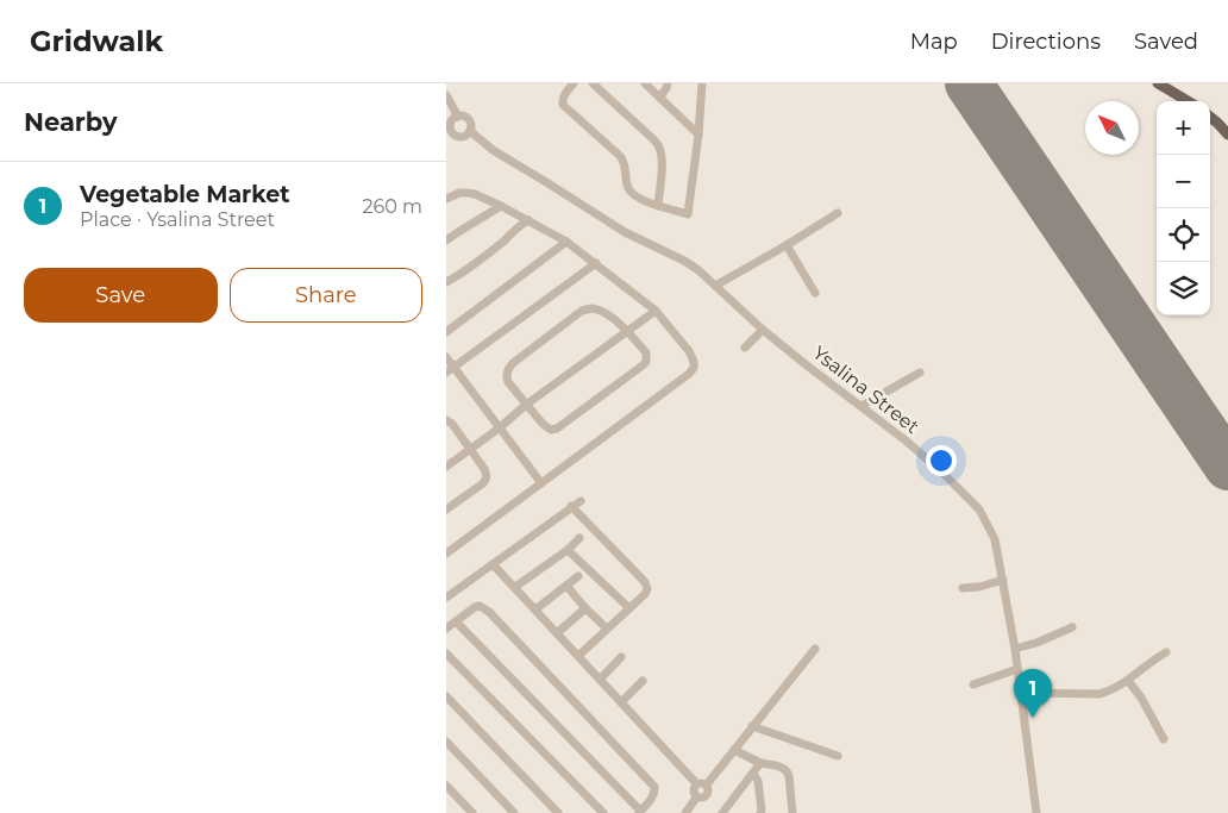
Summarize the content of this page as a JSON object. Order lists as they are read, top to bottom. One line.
{"streets":{"street":["Ysalina Street"]},"north":"top left","page":{"header":"Gridwalk","nav":["Map","Directions","Saved"],"heading":"Nearby","map_buttons":["+","−"],"list":[{"mark":"1","name":"Vegetable Market","note":"Place · Ysalina Street","value":"260 m"}],"buttons":["Save","Share"],"pins":"1"}}
